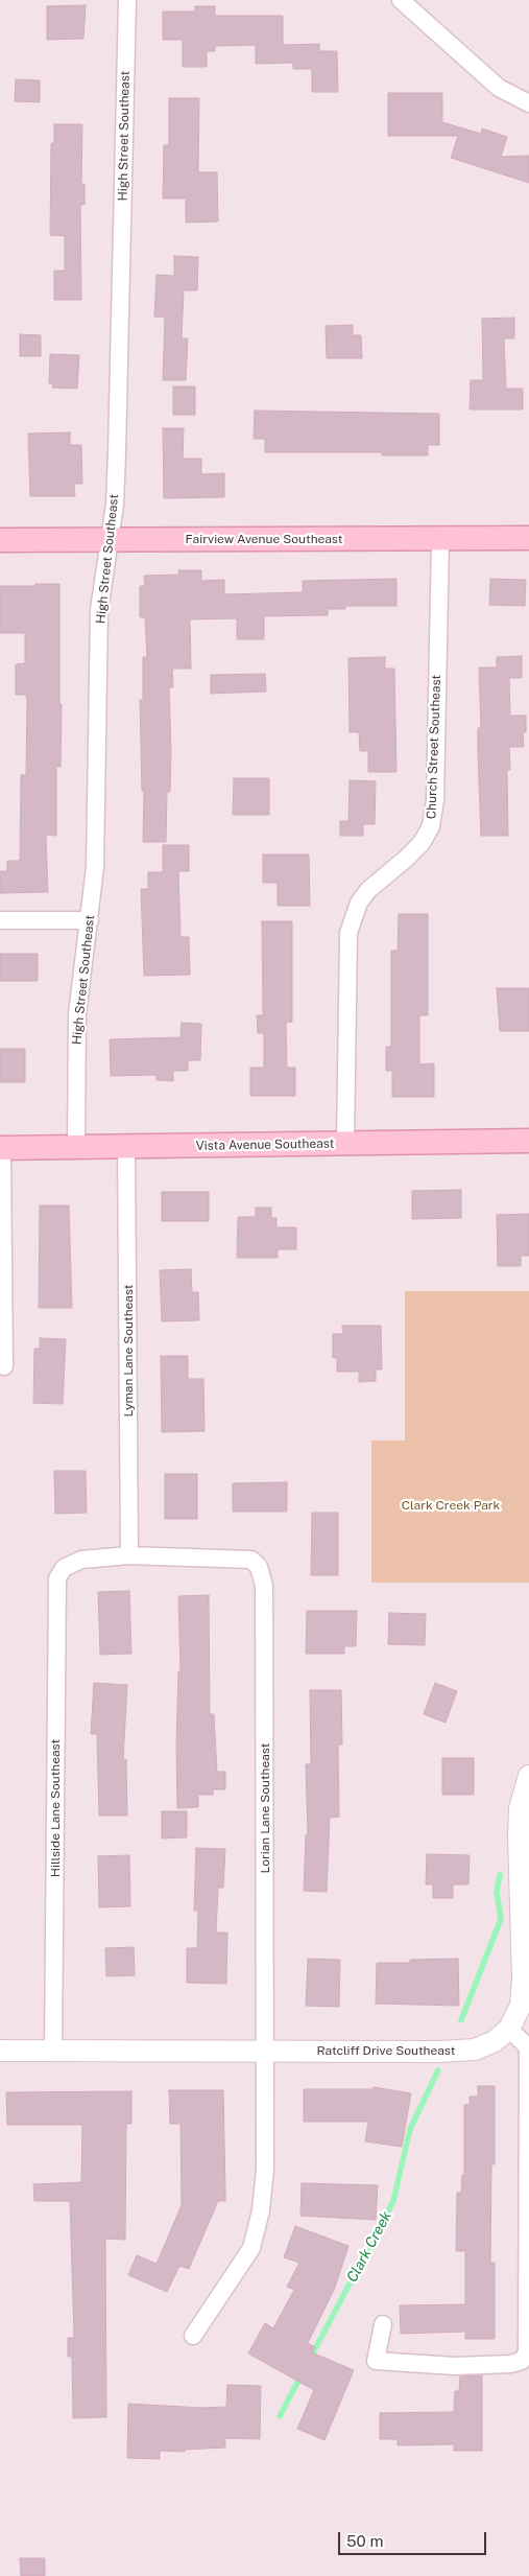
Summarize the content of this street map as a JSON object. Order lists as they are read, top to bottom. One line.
{"streets":{"main road":["Fairview Avenue Southeast","Vista Avenue Southeast"],"street":["High Street Southeast","Church Street Southeast","Lyman Lane Southeast","Hillside Lane Southeast","Lorian Lane Southeast","Ratcliff Drive Southeast"]},"crossings":[["High Street Southeast","Fairview Avenue Southeast"],["High Street Southeast","Vista Avenue Southeast"],["Fairview Avenue Southeast","Church Street Southeast"],["Church Street Southeast","Vista Avenue Southeast"],["Vista Avenue Southeast","Lyman Lane Southeast"],["Lyman Lane Southeast","Hillside Lane Southeast"],["Lyman Lane Southeast","Lorian Lane Southeast"],["Hillside Lane Southeast","Lorian Lane Southeast"],["Hillside Lane Southeast","Ratcliff Drive Southeast"],["Lorian Lane Southeast","Ratcliff Drive Southeast"]],"water":["Clark Creek"],"parks":["Clark Creek Park"],"scale_bar":"50 m"}
